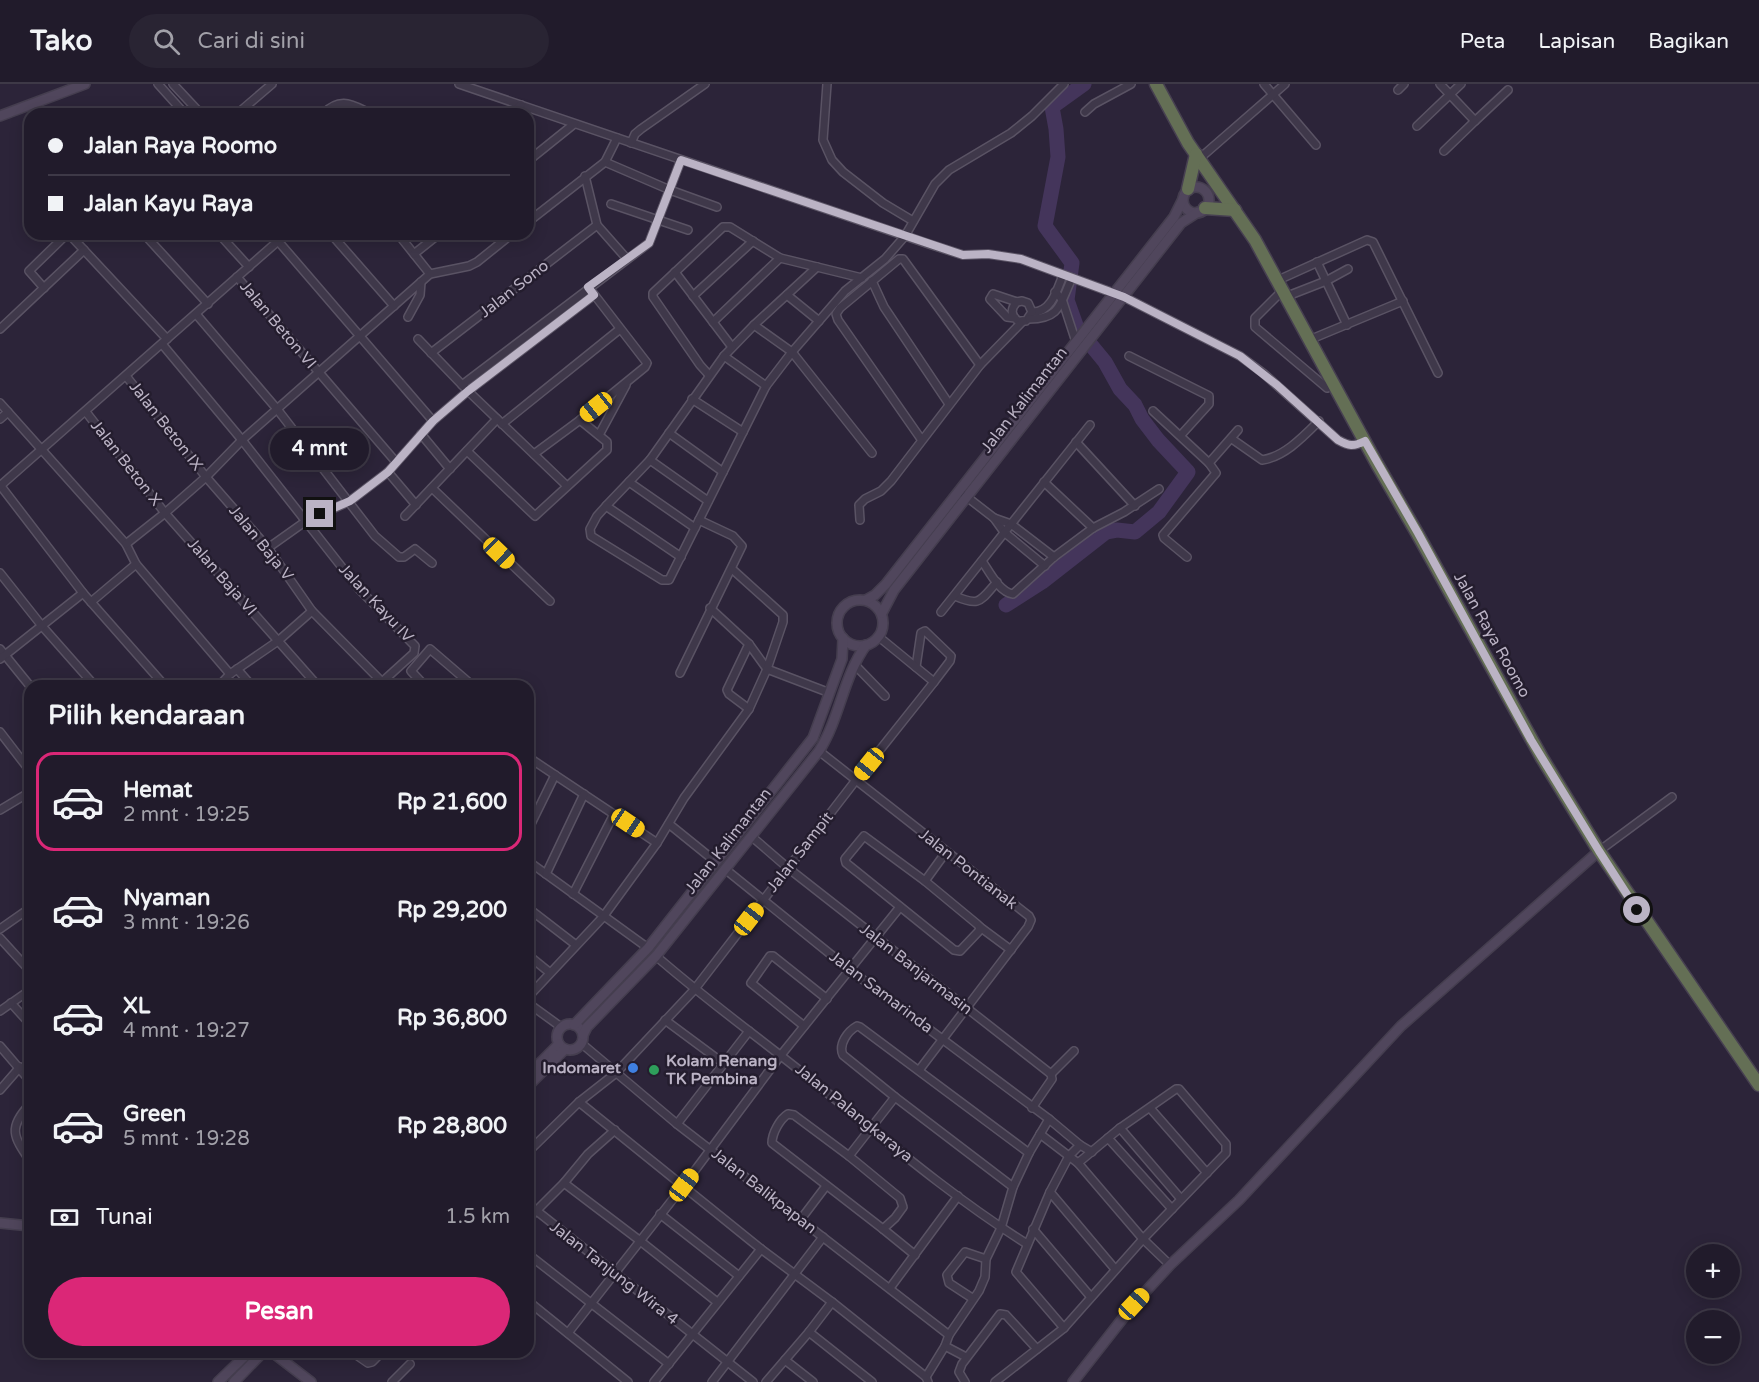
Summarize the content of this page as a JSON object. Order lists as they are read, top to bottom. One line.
{"streets":{"highway":["Jalan Raya Roomo"],"main road":["Jalan Kalimantan"],"street":["Jalan Sono","Jalan Beton VI","Jalan Beton IX","Jalan Beton X","Jalan Baja V","Jalan Baja VI","Jalan Kayu IV","Jalan Sampit","Jalan Pontianak","Jalan Banjarmasin","Jalan Samarinda","Jalan Palangkaraya","Jalan Balikpapan","Jalan Tanjung Wira 4"]},"crossings":[["Jalan Kalimantan","Jalan Raya Roomo"],["Jalan Kalimantan","Jalan Pontianak"],["Jalan Kalimantan","Jalan Banjarmasin"],["Jalan Kalimantan","Jalan Samarinda"],["Jalan Kalimantan","Jalan Palangkaraya"],["Jalan Kalimantan","Jalan Balikpapan"],["Jalan Beton IX","Jalan Baja V"],["Jalan Beton X","Jalan Baja VI"],["Jalan Sampit","Jalan Pontianak"],["Jalan Sampit","Jalan Banjarmasin"],["Jalan Sampit","Jalan Samarinda"],["Jalan Sampit","Jalan Palangkaraya"],["Jalan Sampit","Jalan Balikpapan"],["Jalan Pontianak","Jalan Banjarmasin"],["Jalan Pontianak","Jalan Samarinda"]],"places":["Indomaret","Kolam Renang TK Pembina"],"page":{"header":"Tako","search":"Cari di sini","nav":["Peta","Lapisan","Bagikan"],"banner":["Jalan Raya Roomo","Jalan Kayu Raya"],"bubble":"4 mnt","heading":"Pilih kendaraan","list":[{"name":"Hemat","note":"2 mnt · 19:25","value":"Rp 21,600"},{"name":"Nyaman","note":"3 mnt · 19:26","value":"Rp 29,200"},{"name":"XL","note":"4 mnt · 19:27","value":"Rp 36,800"},{"name":"Green","note":"5 mnt · 19:28","value":"Rp 28,800"}],"pay":["Tunai","1.5 km"],"map_buttons":["+","−"],"buttons":"Pesan"}}
